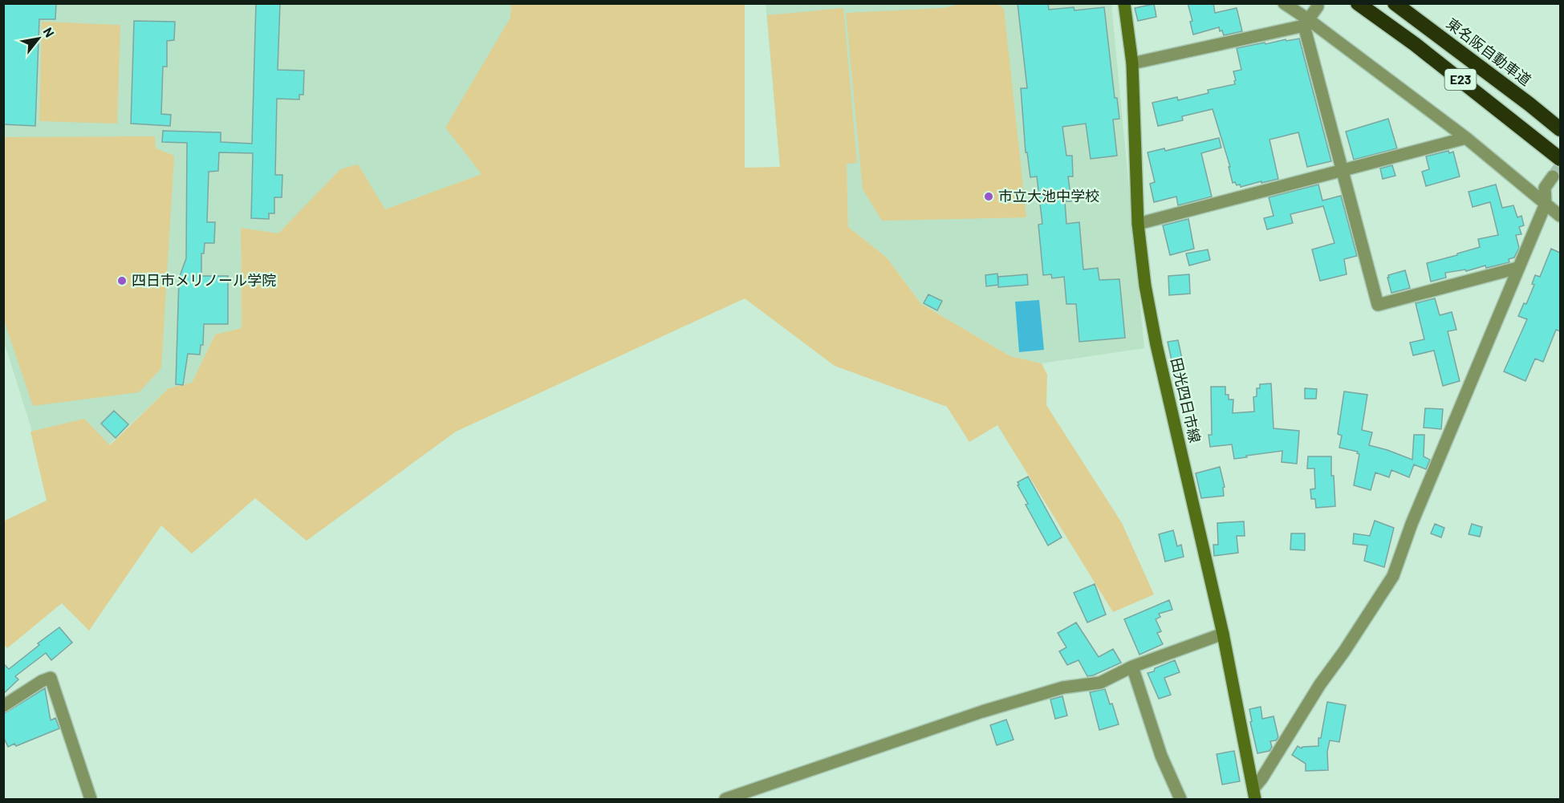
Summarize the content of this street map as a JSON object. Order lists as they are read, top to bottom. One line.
{"streets":{"highway":["東名阪自動車道","E23"],"main road":["田光四日市線"]},"places":["市立大池中学校","四日市メリノール学院"],"north":"top right"}
